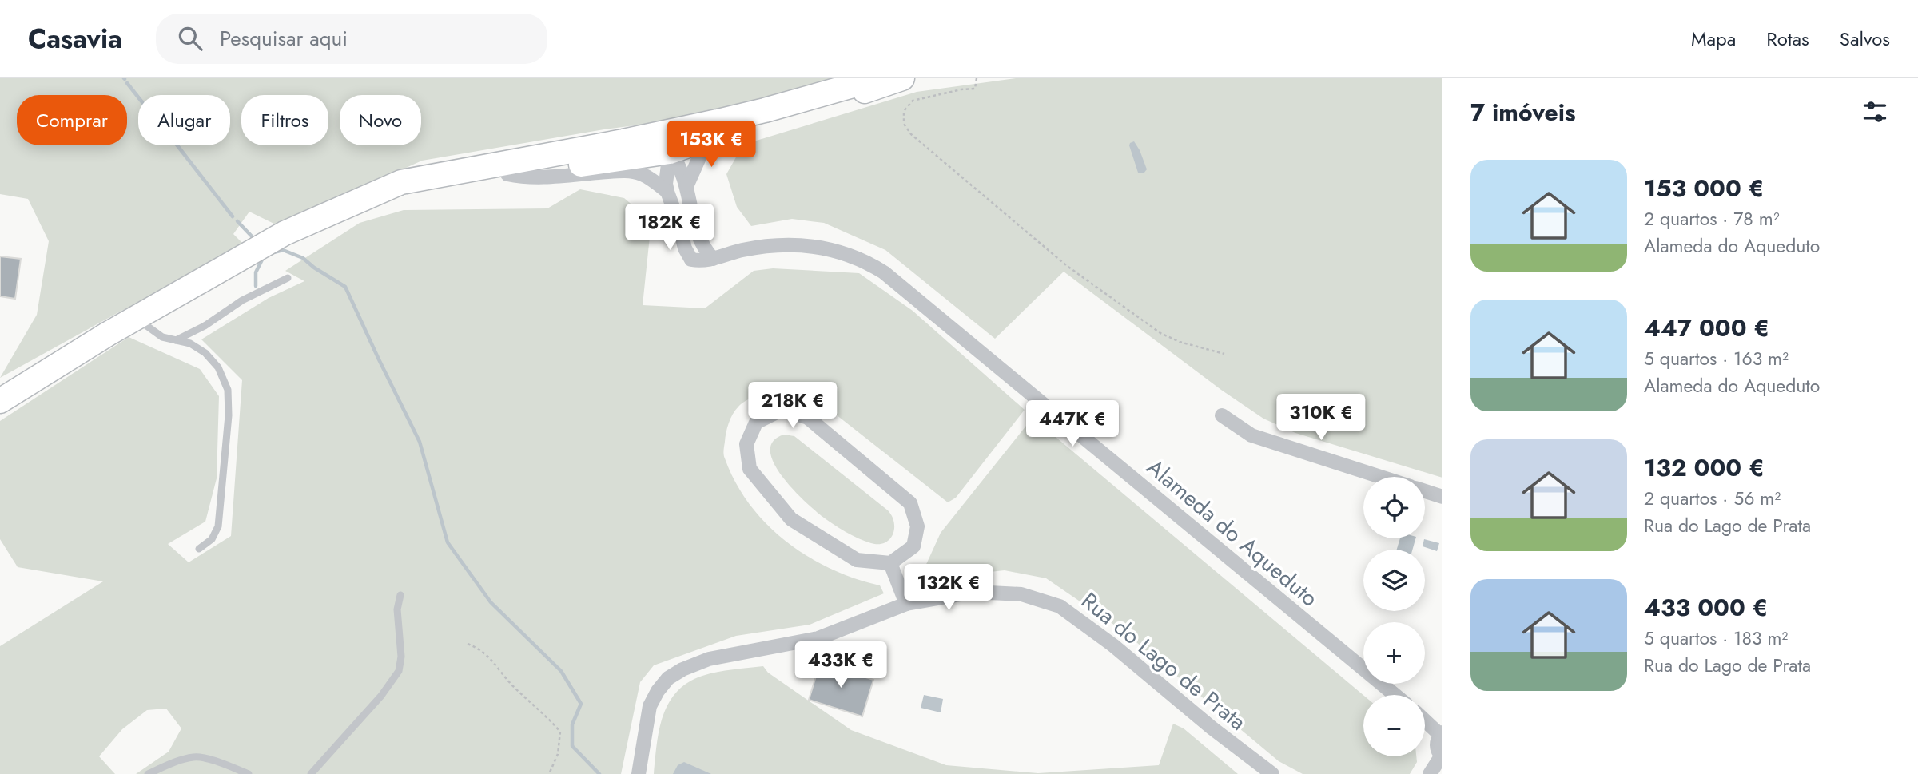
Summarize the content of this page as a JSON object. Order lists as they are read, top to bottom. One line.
{"streets":{"street":["Alameda do Aqueduto","Rua do Lago de Prata"]},"page":{"header":"Casavia","search":"Pesquisar aqui","nav":["Mapa","Rotas","Salvos"],"heading":"7 imóveis","chip":["Comprar","Alugar","Filtros","Novo"],"price":["153K €","182K €","218K €","310K €","447K €","132K €","433K €"],"list":[{"name":"153 000 €","note":"2 quartos · 78 m² · Alameda do Aqueduto"},{"name":"447 000 €","note":"5 quartos · 163 m² · Alameda do Aqueduto"},{"name":"132 000 €","note":"2 quartos · 56 m² · Rua do Lago de Prata"},{"name":"433 000 €","note":"5 quartos · 183 m² · Rua do Lago de Prata"}],"map_buttons":["+","−"]}}
